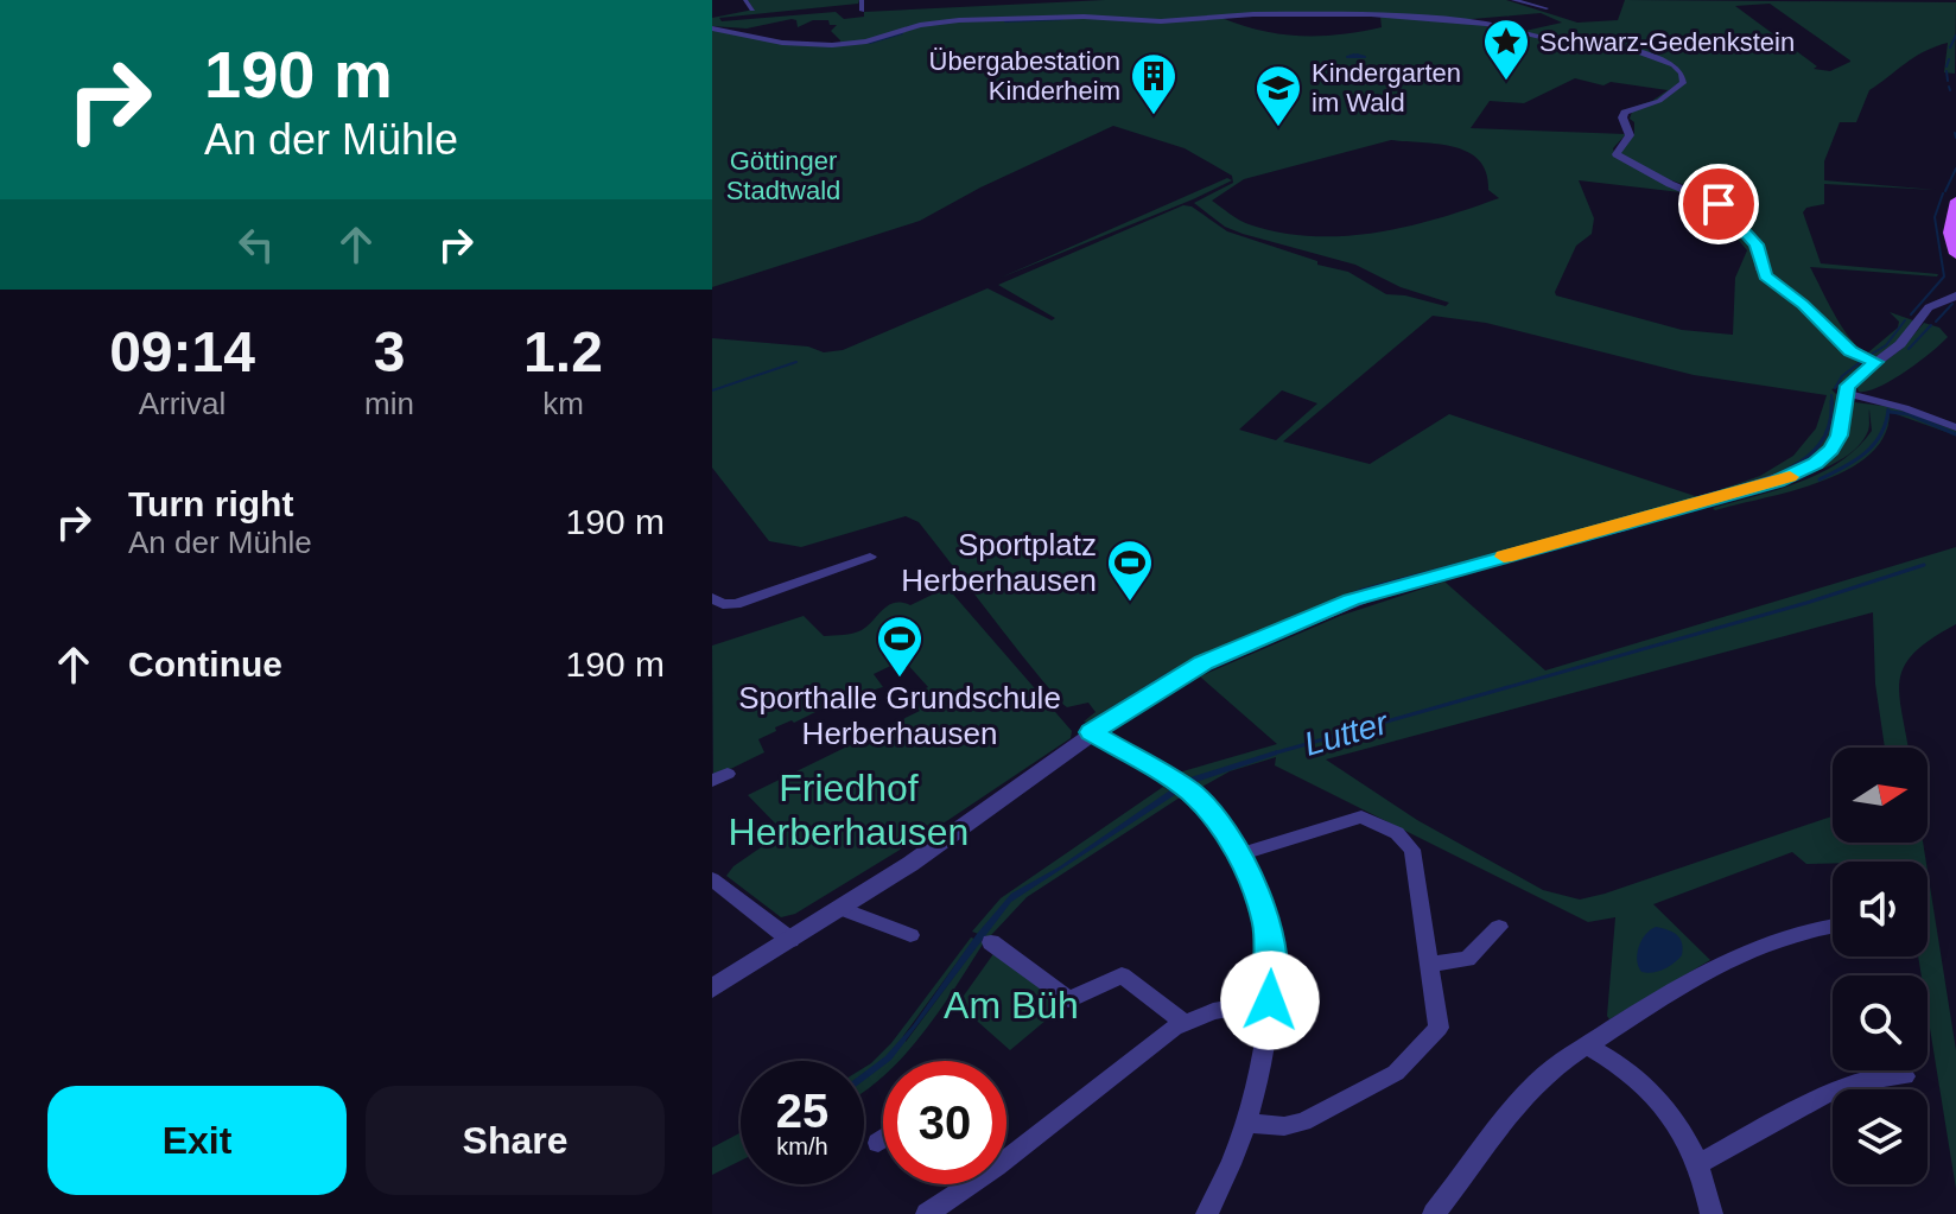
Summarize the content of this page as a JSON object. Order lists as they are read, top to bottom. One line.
{"water":["Lutter"],"parks":["Göttinger Stadtwald","Friedhof Herberhausen","Am Büh"],"places":{"place":["Schwarz-Gedenkstein"],"building":["Übergabestation Kinderheim"],"school or university":["Kindergarten im Wald"],"sports":["Sportplatz Herberhausen","Sporthalle Grundschule Herberhausen"]},"north":"right","page":{"turn":["190 m","An der Mühle"],"eta":["09:14","Arrival","3","min","1.2","km"],"list":[{"name":"Turn right","note":"An der Mühle","value":"190 m"},{"name":"Continue","value":"190 m"}],"speed":"25 km/h","limit":"30","buttons":["Exit","Share"]}}
